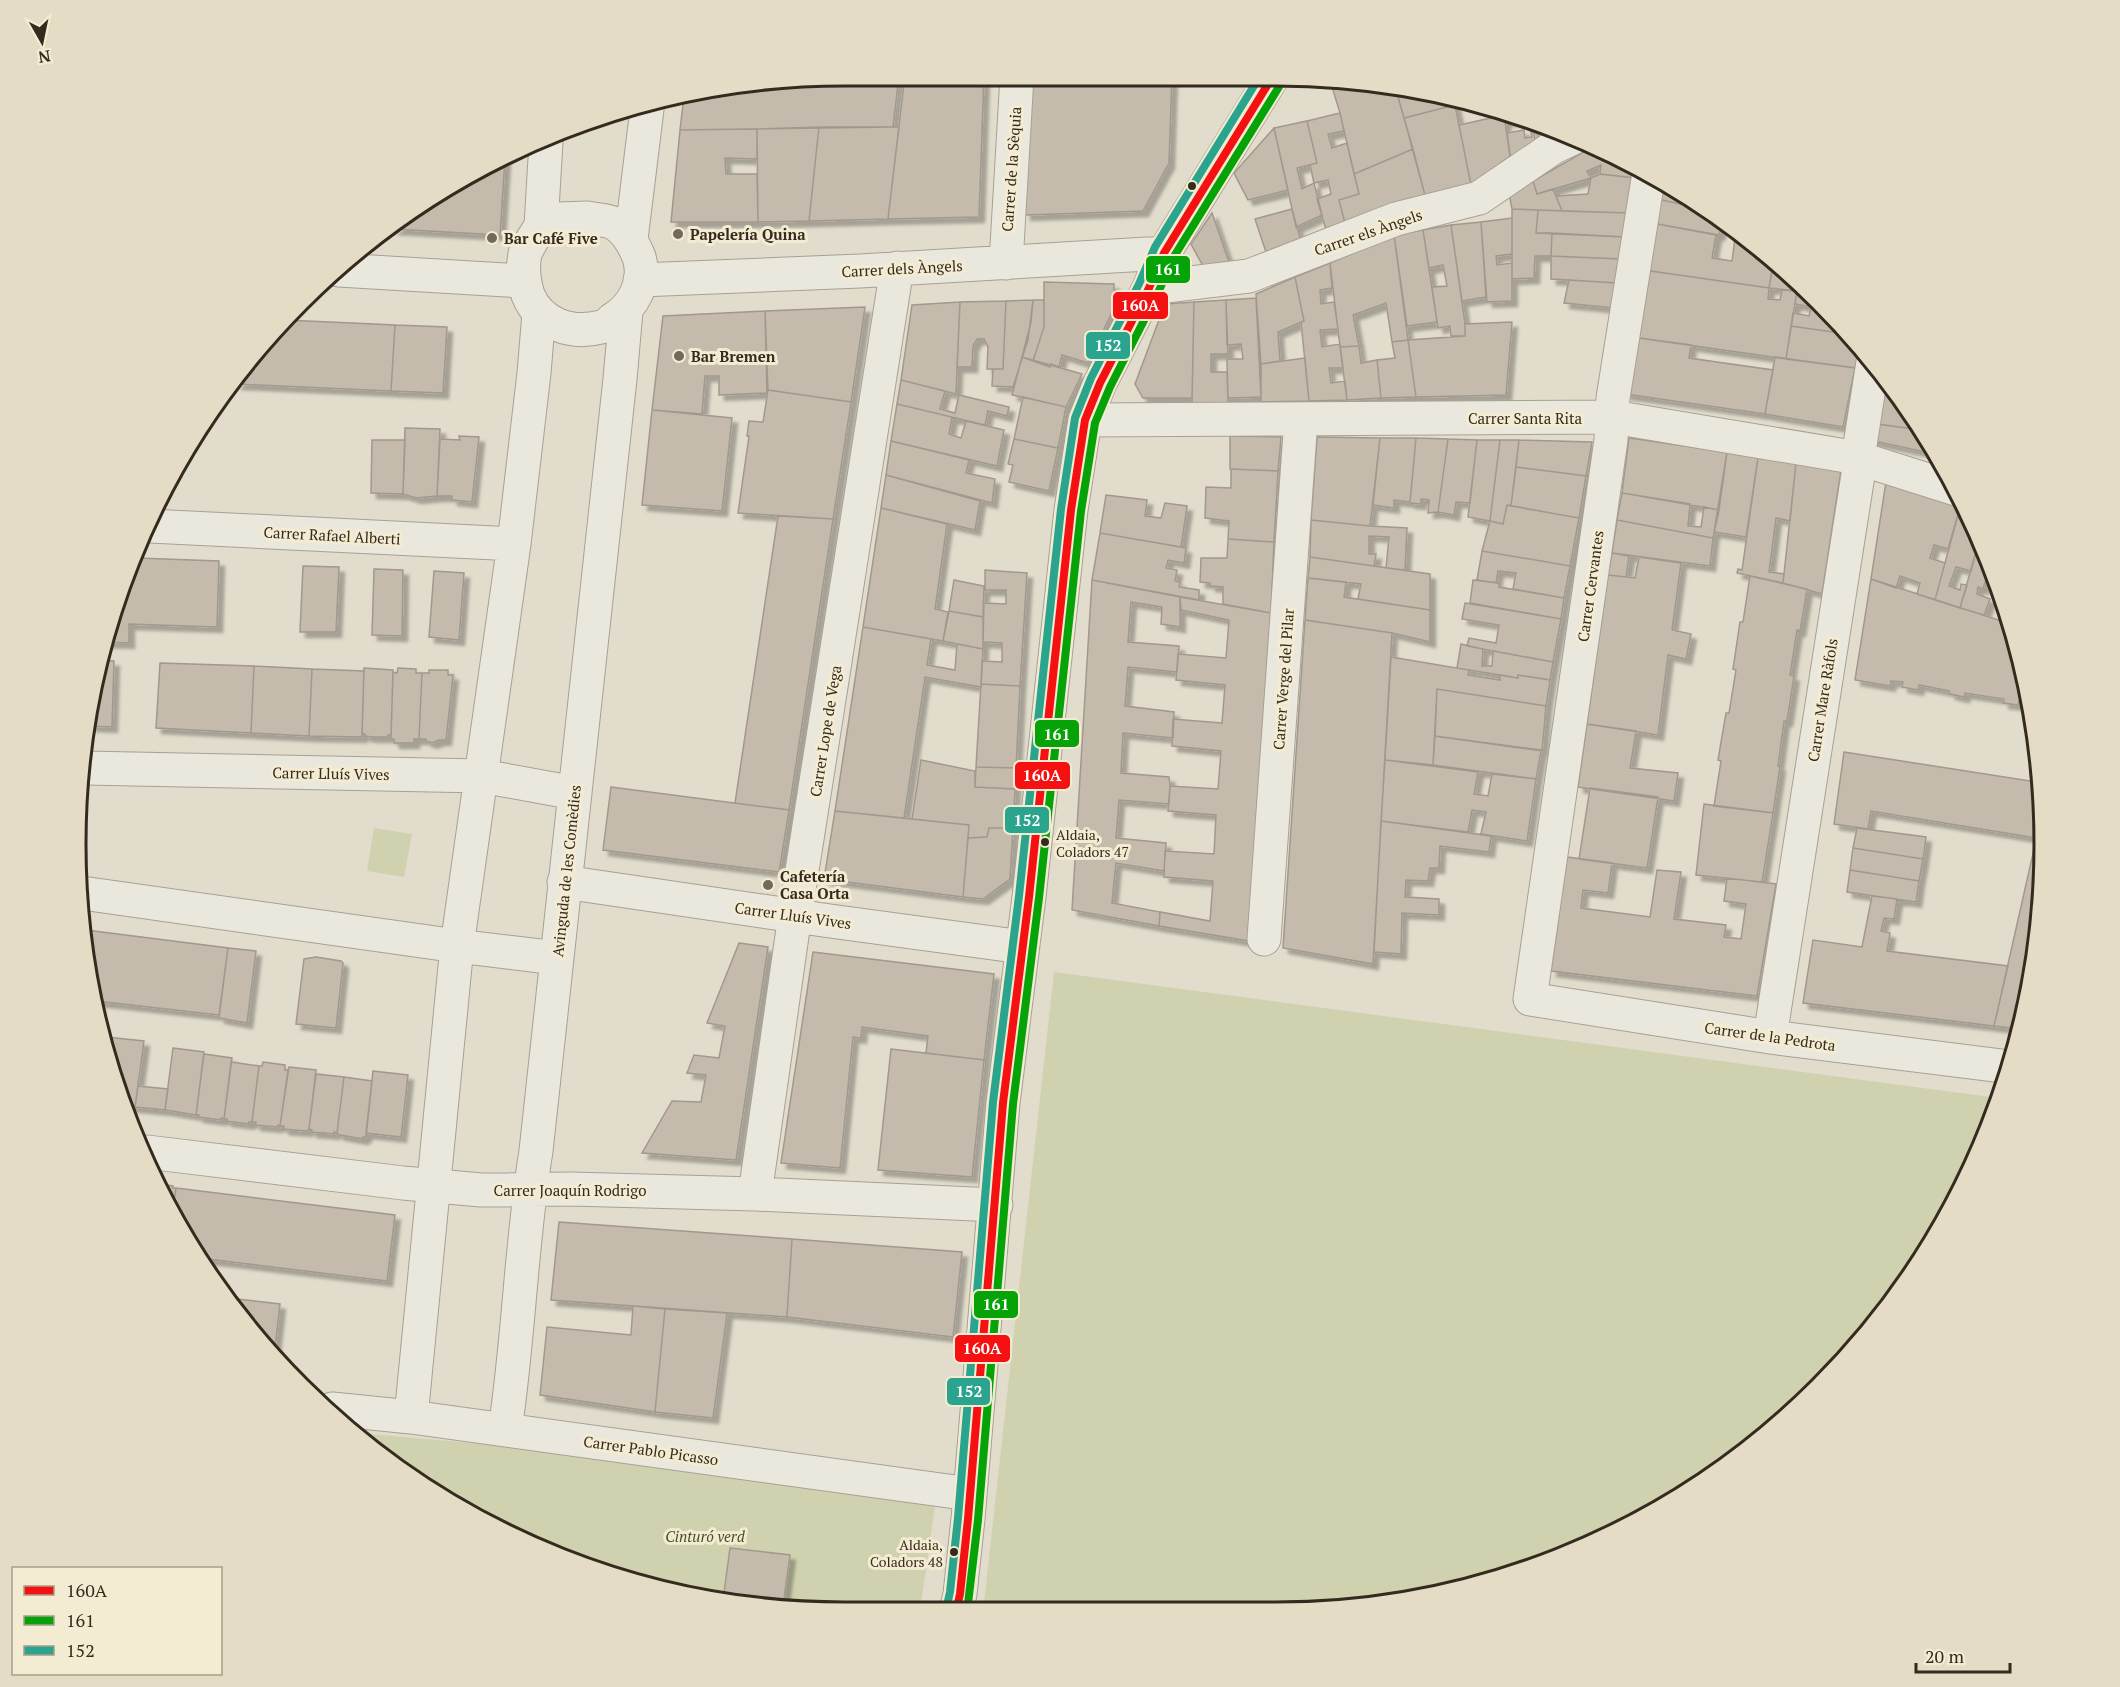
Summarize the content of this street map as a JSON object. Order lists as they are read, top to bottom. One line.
{"streets":{"street":["Carrer de la Sèquia","Carrer els Àngels","Carrer dels Àngels","Carrer Santa Rita","Carrer Rafael Alberti","Carrer Cervantes","Carrer Verge del Pilar","Carrer Mare Ràfols","Carrer Lope de Vega","Carrer Lluís Vives","Avinguda de les Comèdies","Carrer de la Pedrota","Carrer Joaquín Rodrigo","Carrer Pablo Picasso"]},"crossings":[["Carrer de la Sèquia","Carrer dels Àngels"],["Carrer dels Àngels","Carrer Lope de Vega"],["Carrer dels Àngels","Avinguda de les Comèdies"],["Carrer Santa Rita","Carrer Cervantes"],["Carrer Santa Rita","Carrer Verge del Pilar"],["Carrer Santa Rita","Carrer Mare Ràfols"],["Carrer Cervantes","Carrer de la Pedrota"],["Carrer Mare Ràfols","Carrer de la Pedrota"],["Carrer Lope de Vega","Carrer Lluís Vives"],["Carrer Lope de Vega","Carrer Joaquín Rodrigo"],["Carrer Lluís Vives","Avinguda de les Comèdies"],["Avinguda de les Comèdies","Carrer Joaquín Rodrigo"],["Avinguda de les Comèdies","Carrer Pablo Picasso"]],"parks":["Cinturó verd"],"places":["Papelería Quina","Bar Café Five","Bar Bremen","Aldaia, Coladors 47","Cafetería Casa Orta","Aldaia, Coladors 48"],"lines":["transit line 160A","transit line 152","transit line 161"],"legend":["160A","161","152"],"scale_bar":"20 m","north":"bottom"}
